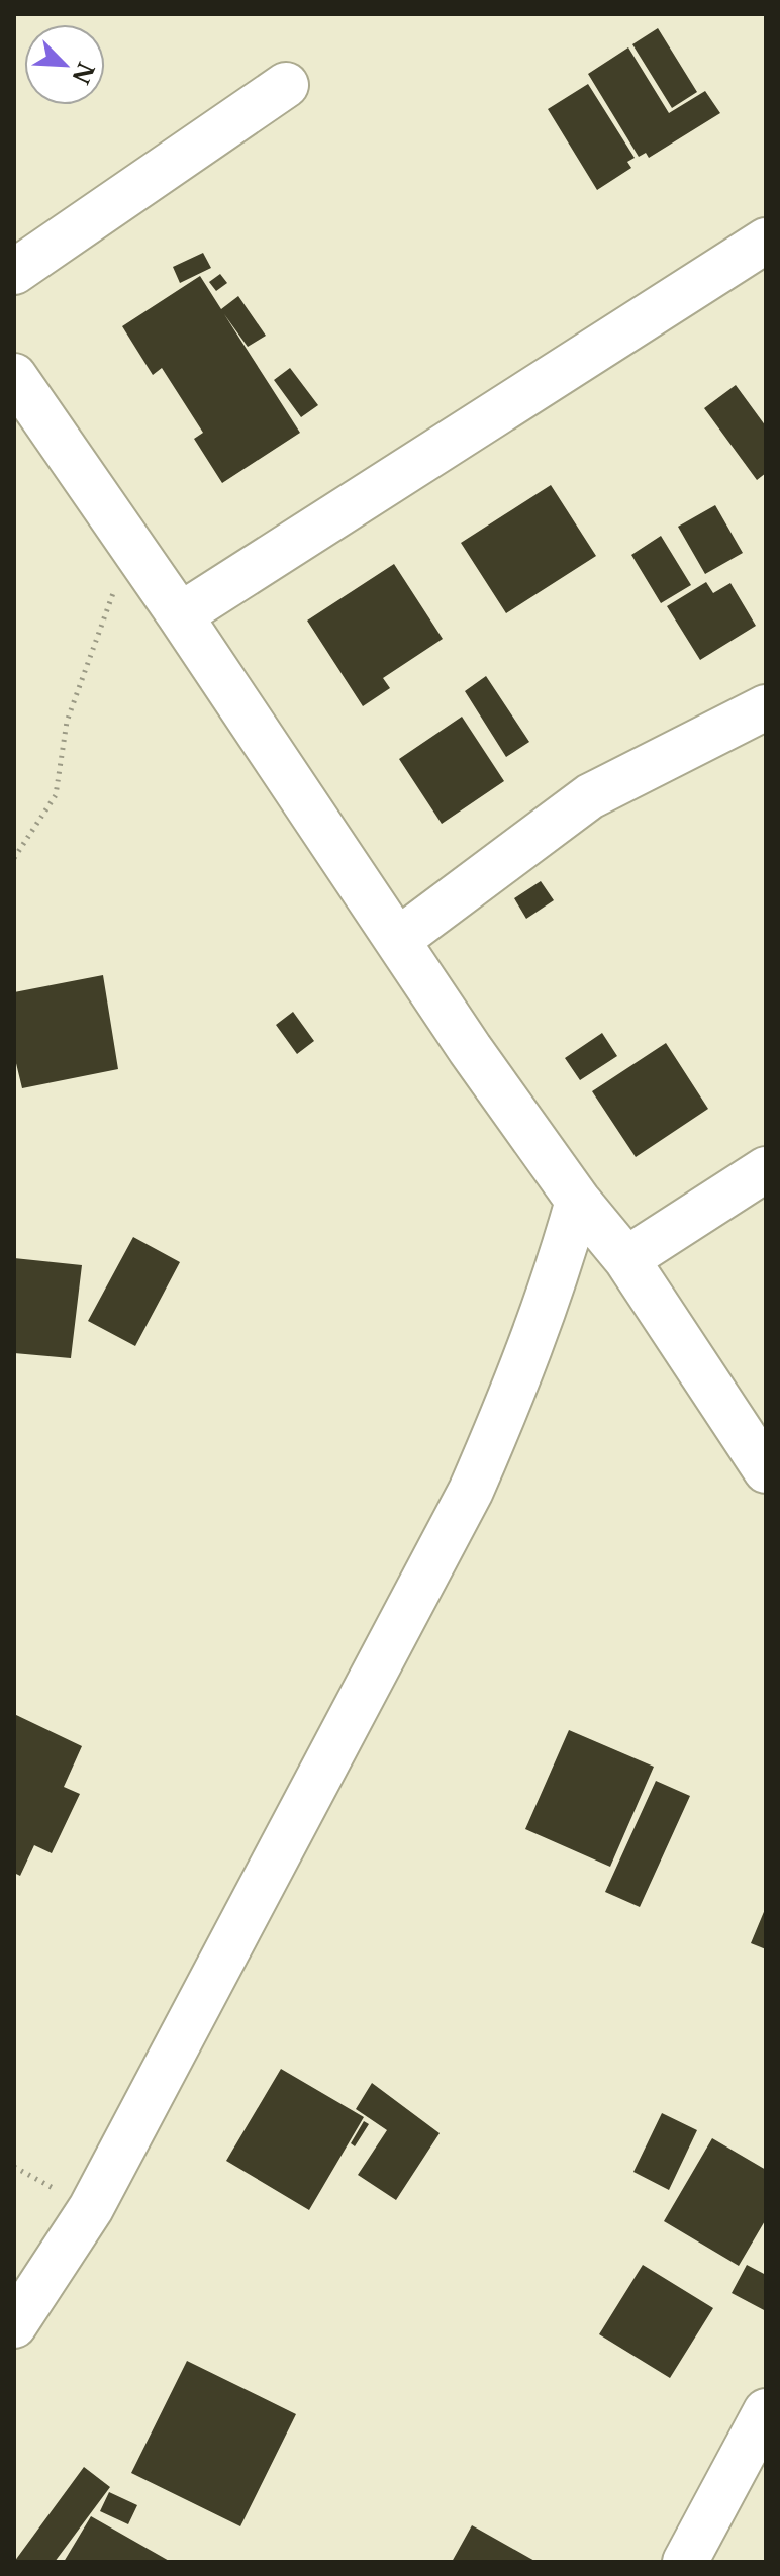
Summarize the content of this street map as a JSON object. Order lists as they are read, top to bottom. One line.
{"north":"bottom right"}
